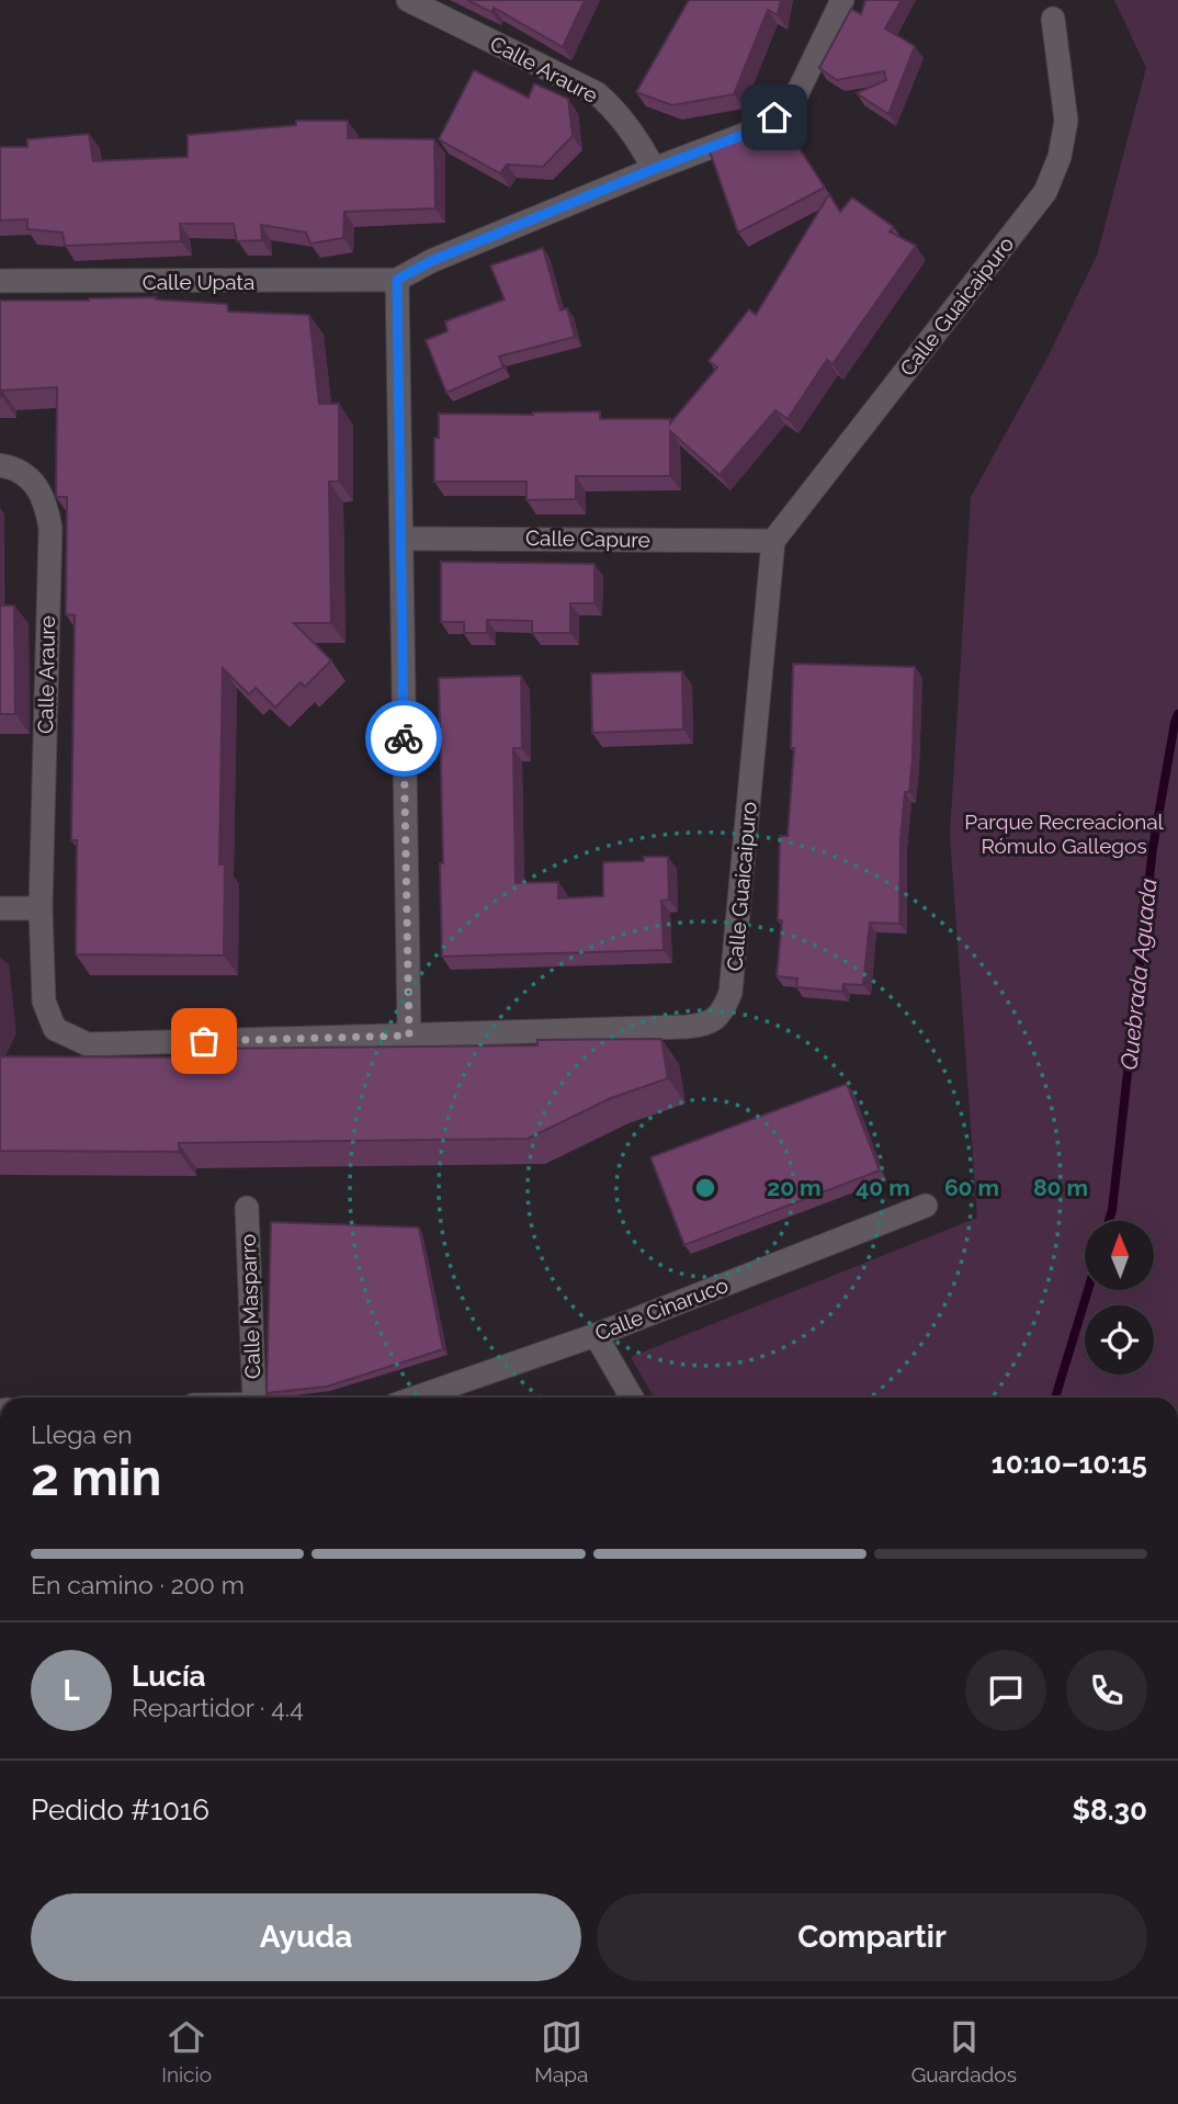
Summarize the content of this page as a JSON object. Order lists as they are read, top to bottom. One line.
{"streets":{"street":["Calle Araure","Calle Upata","Calle Guaicaipuro","Calle Capure","Calle Masparro","Calle Cinaruco"]},"crossings":[["Calle Araure","Calle Guaicaipuro"],["Calle Guaicaipuro","Calle Capure"]],"water":["Quebrada Aguada"],"parks":["Parque Recreacional Rómulo Gallegos"],"north":"top","page":{"heading":["2 min","Llega en","10:10–10:15"],"panel":["Lucía","Repartidor · 4.4","Pedido #1016","$8.30"],"bar":"En camino · 200 m","round":"L","buttons":["Ayuda","Compartir"],"tabs":["Inicio","Mapa","Guardados"]},"rings":["20 m","40 m","60 m","80 m"]}
